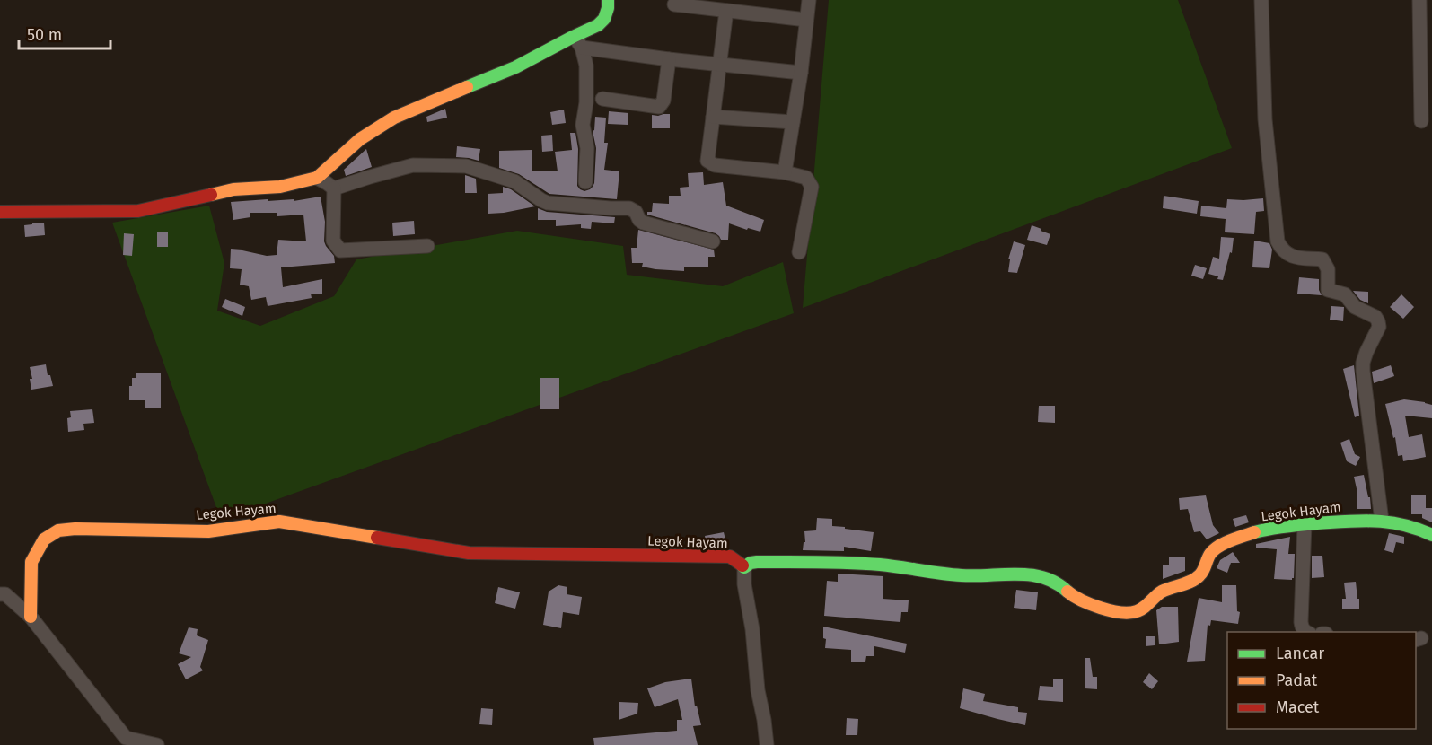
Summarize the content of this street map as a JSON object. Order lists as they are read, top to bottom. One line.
{"streets":{"street":["Legok Hayam"]},"legend":["Lancar","Padat","Macet"],"scale_bar":"50 m"}
